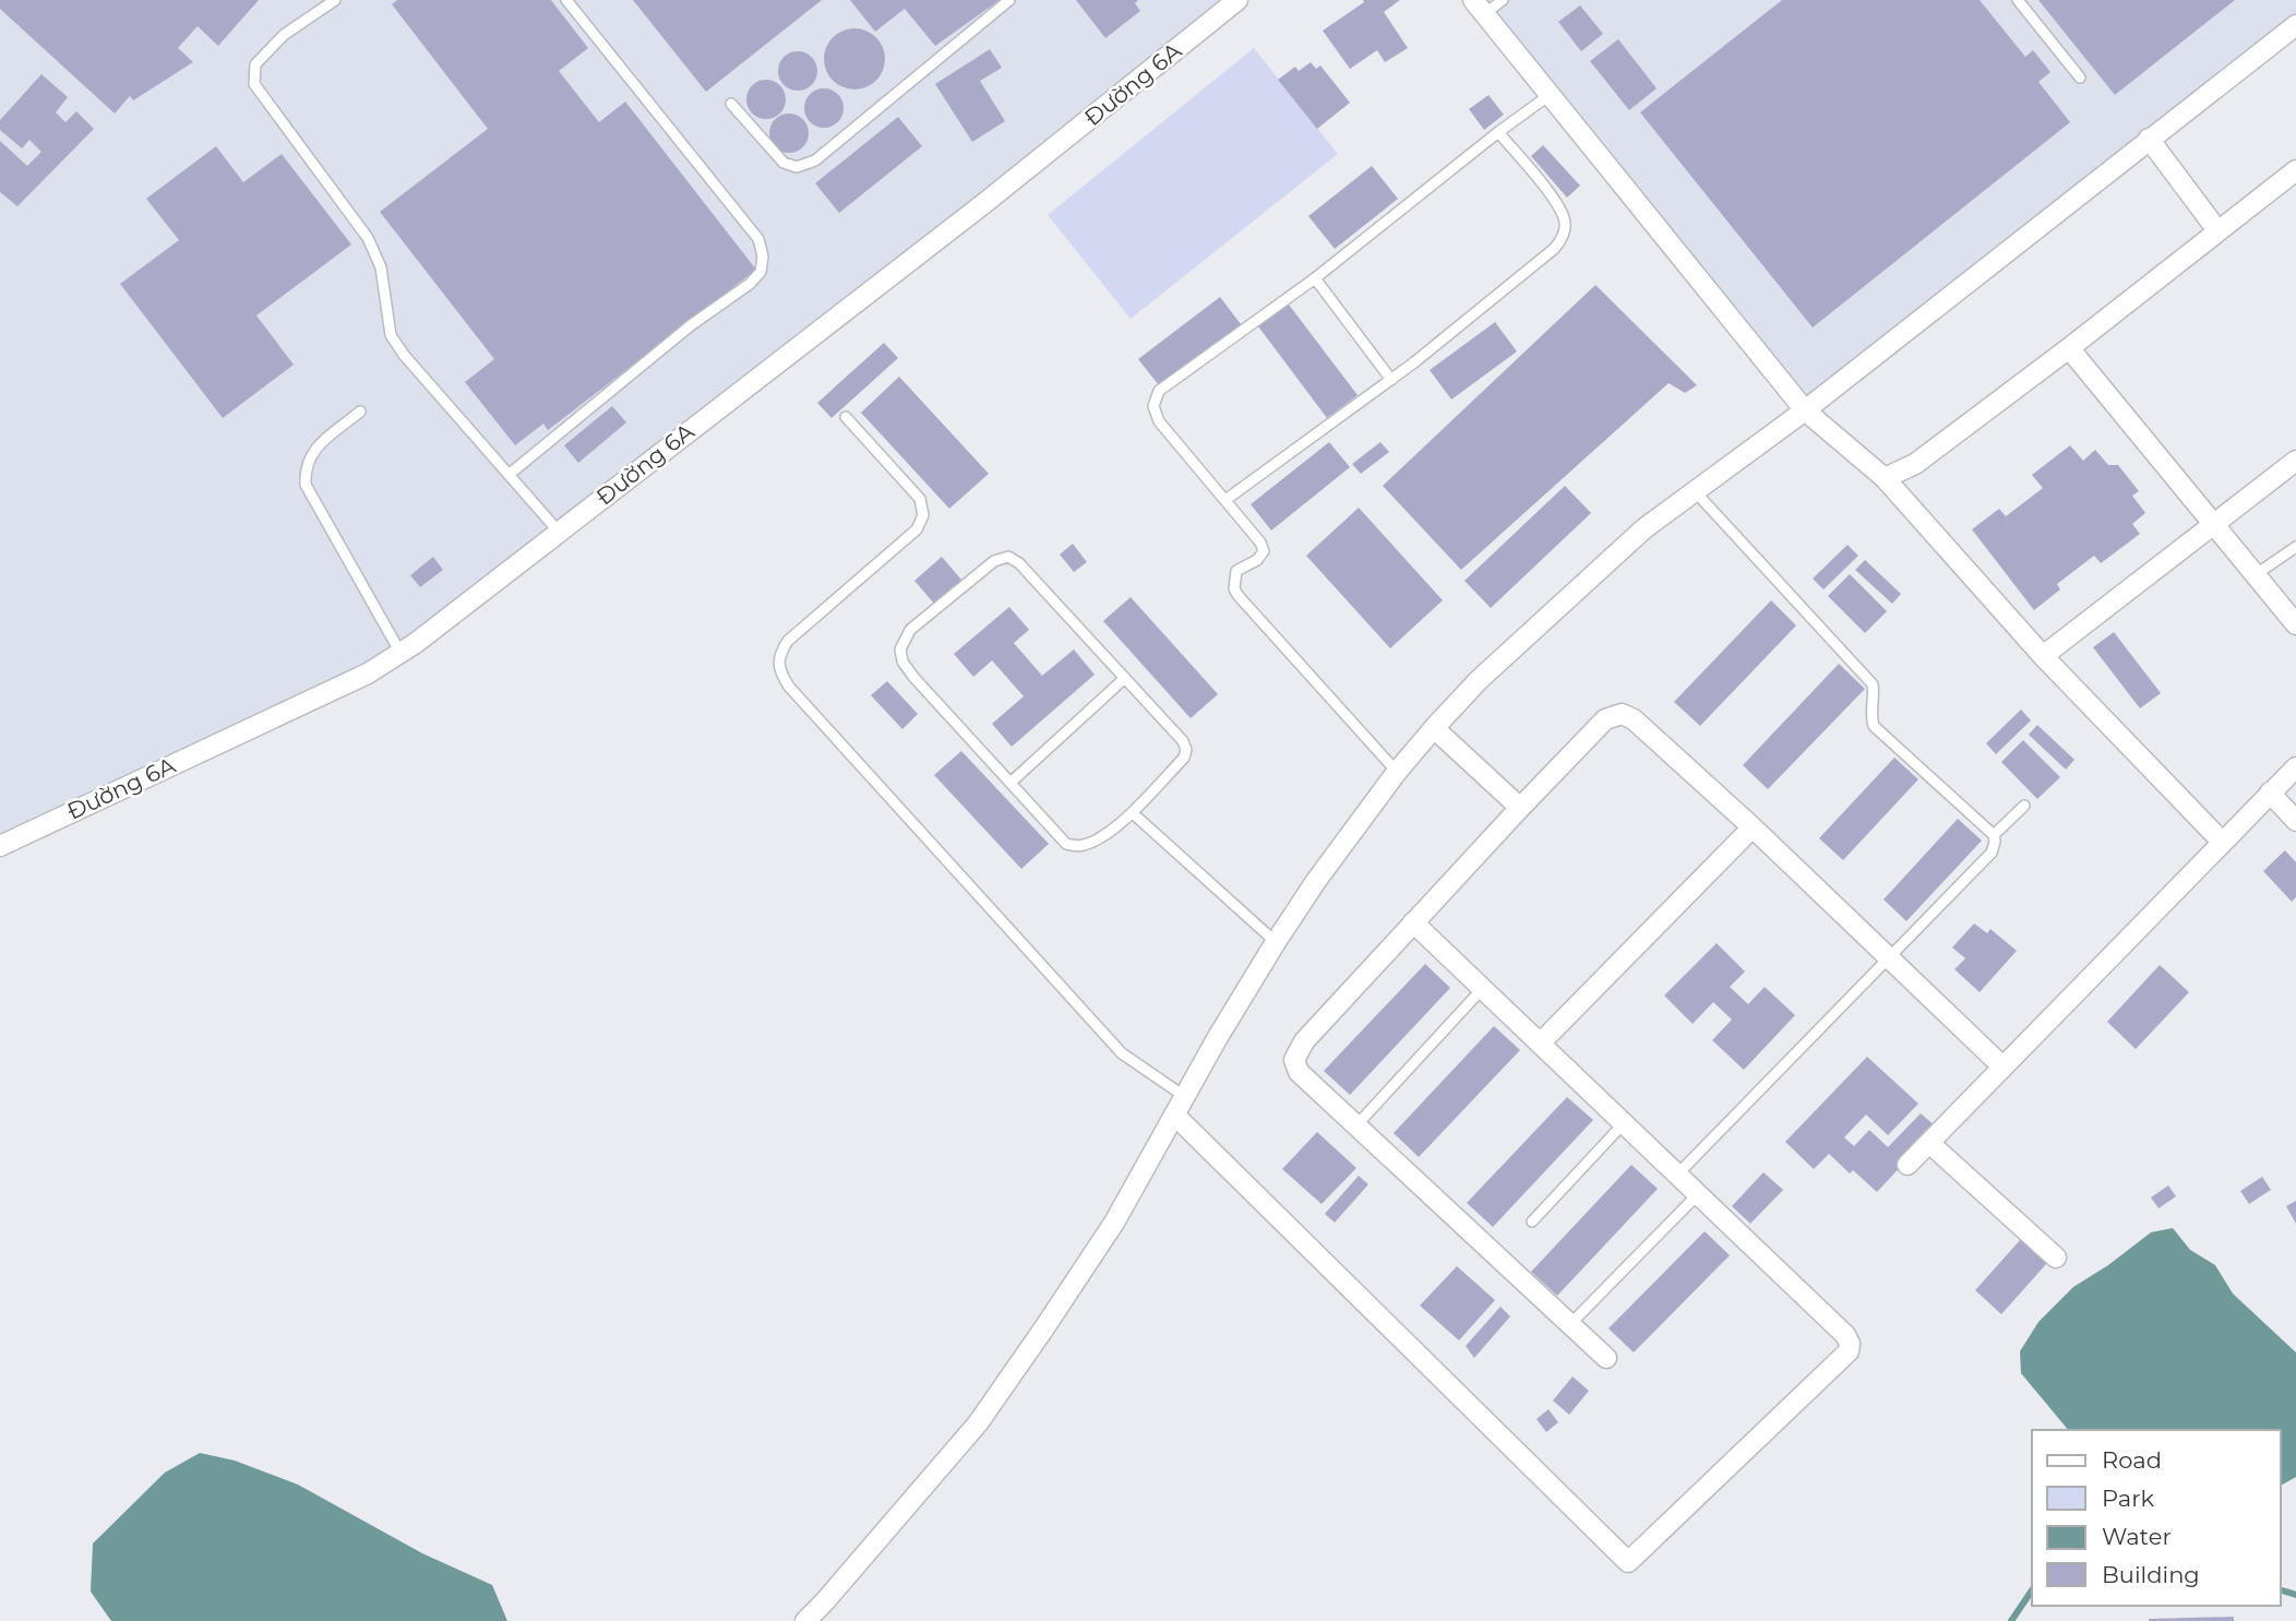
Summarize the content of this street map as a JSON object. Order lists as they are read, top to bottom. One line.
{"streets":{"street":["Đường 6A"]},"legend":["Road","Park","Water","Building"]}
